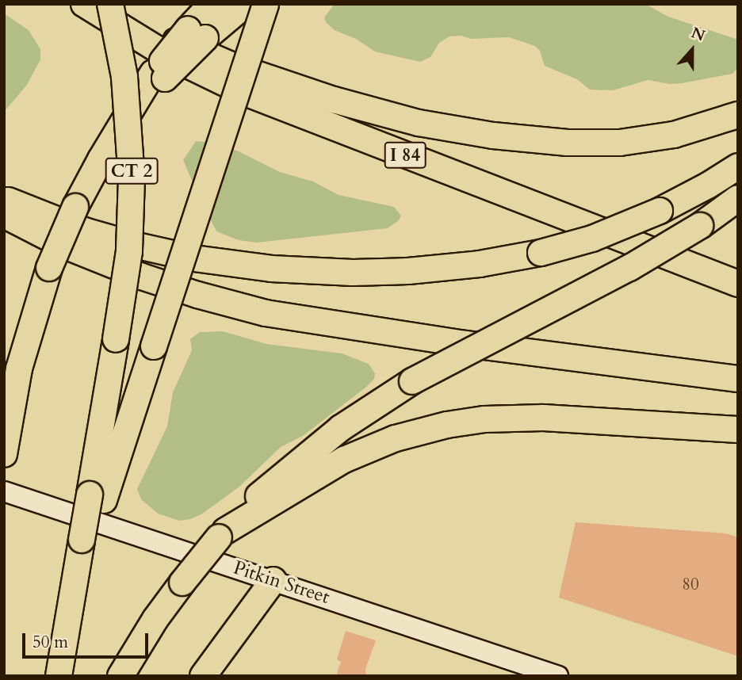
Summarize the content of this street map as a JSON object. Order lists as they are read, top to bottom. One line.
{"streets":{"highway":["I 84","CT 2"],"main road":["Pitkin Street"]},"house_numbers":["80"],"scale_bar":"50 m","north":"top"}
